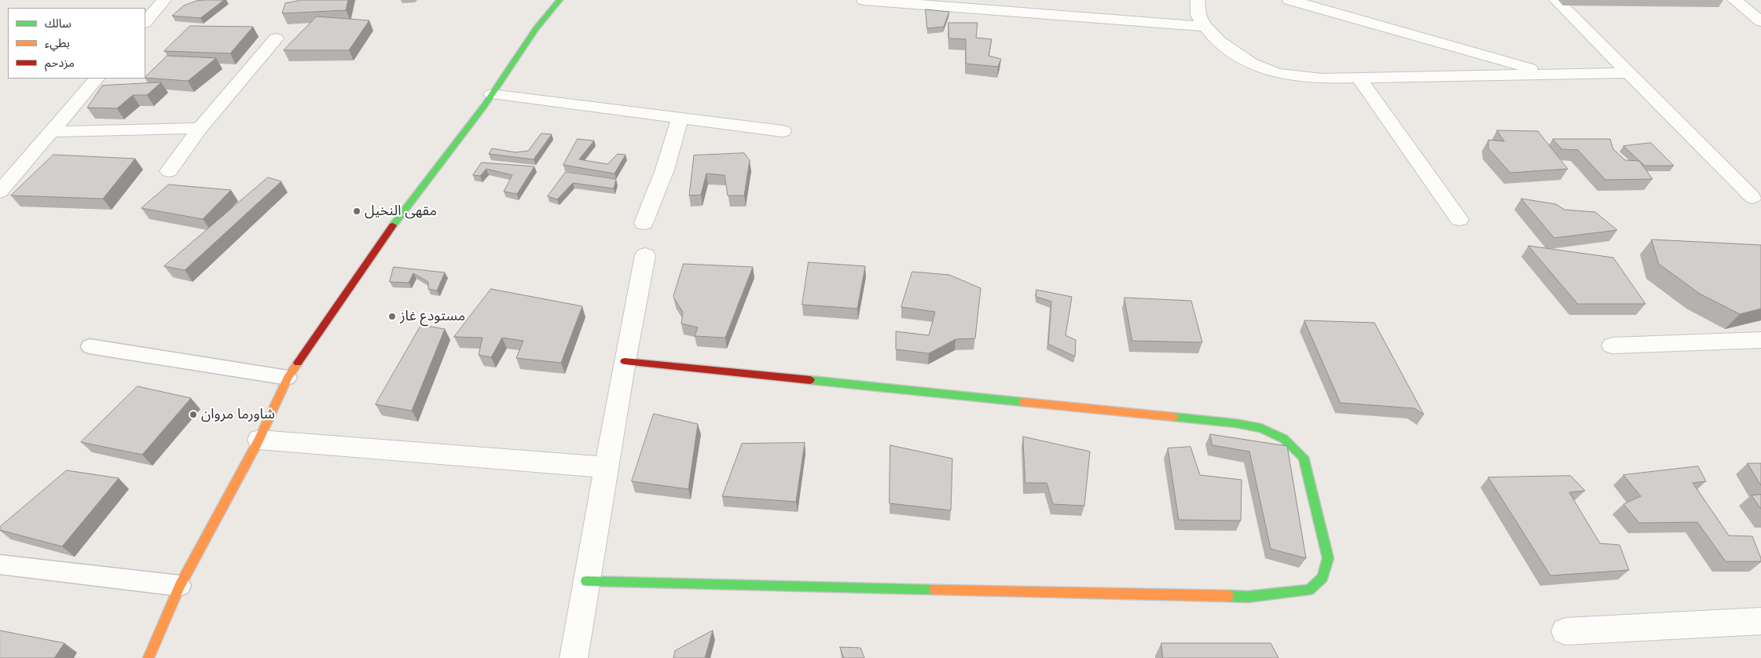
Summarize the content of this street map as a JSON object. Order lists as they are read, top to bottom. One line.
{"places":["مقهى النخيل","مستودع غاز","شاورما مروان"],"legend":["سالك","بطيء","مزدحم"]}
